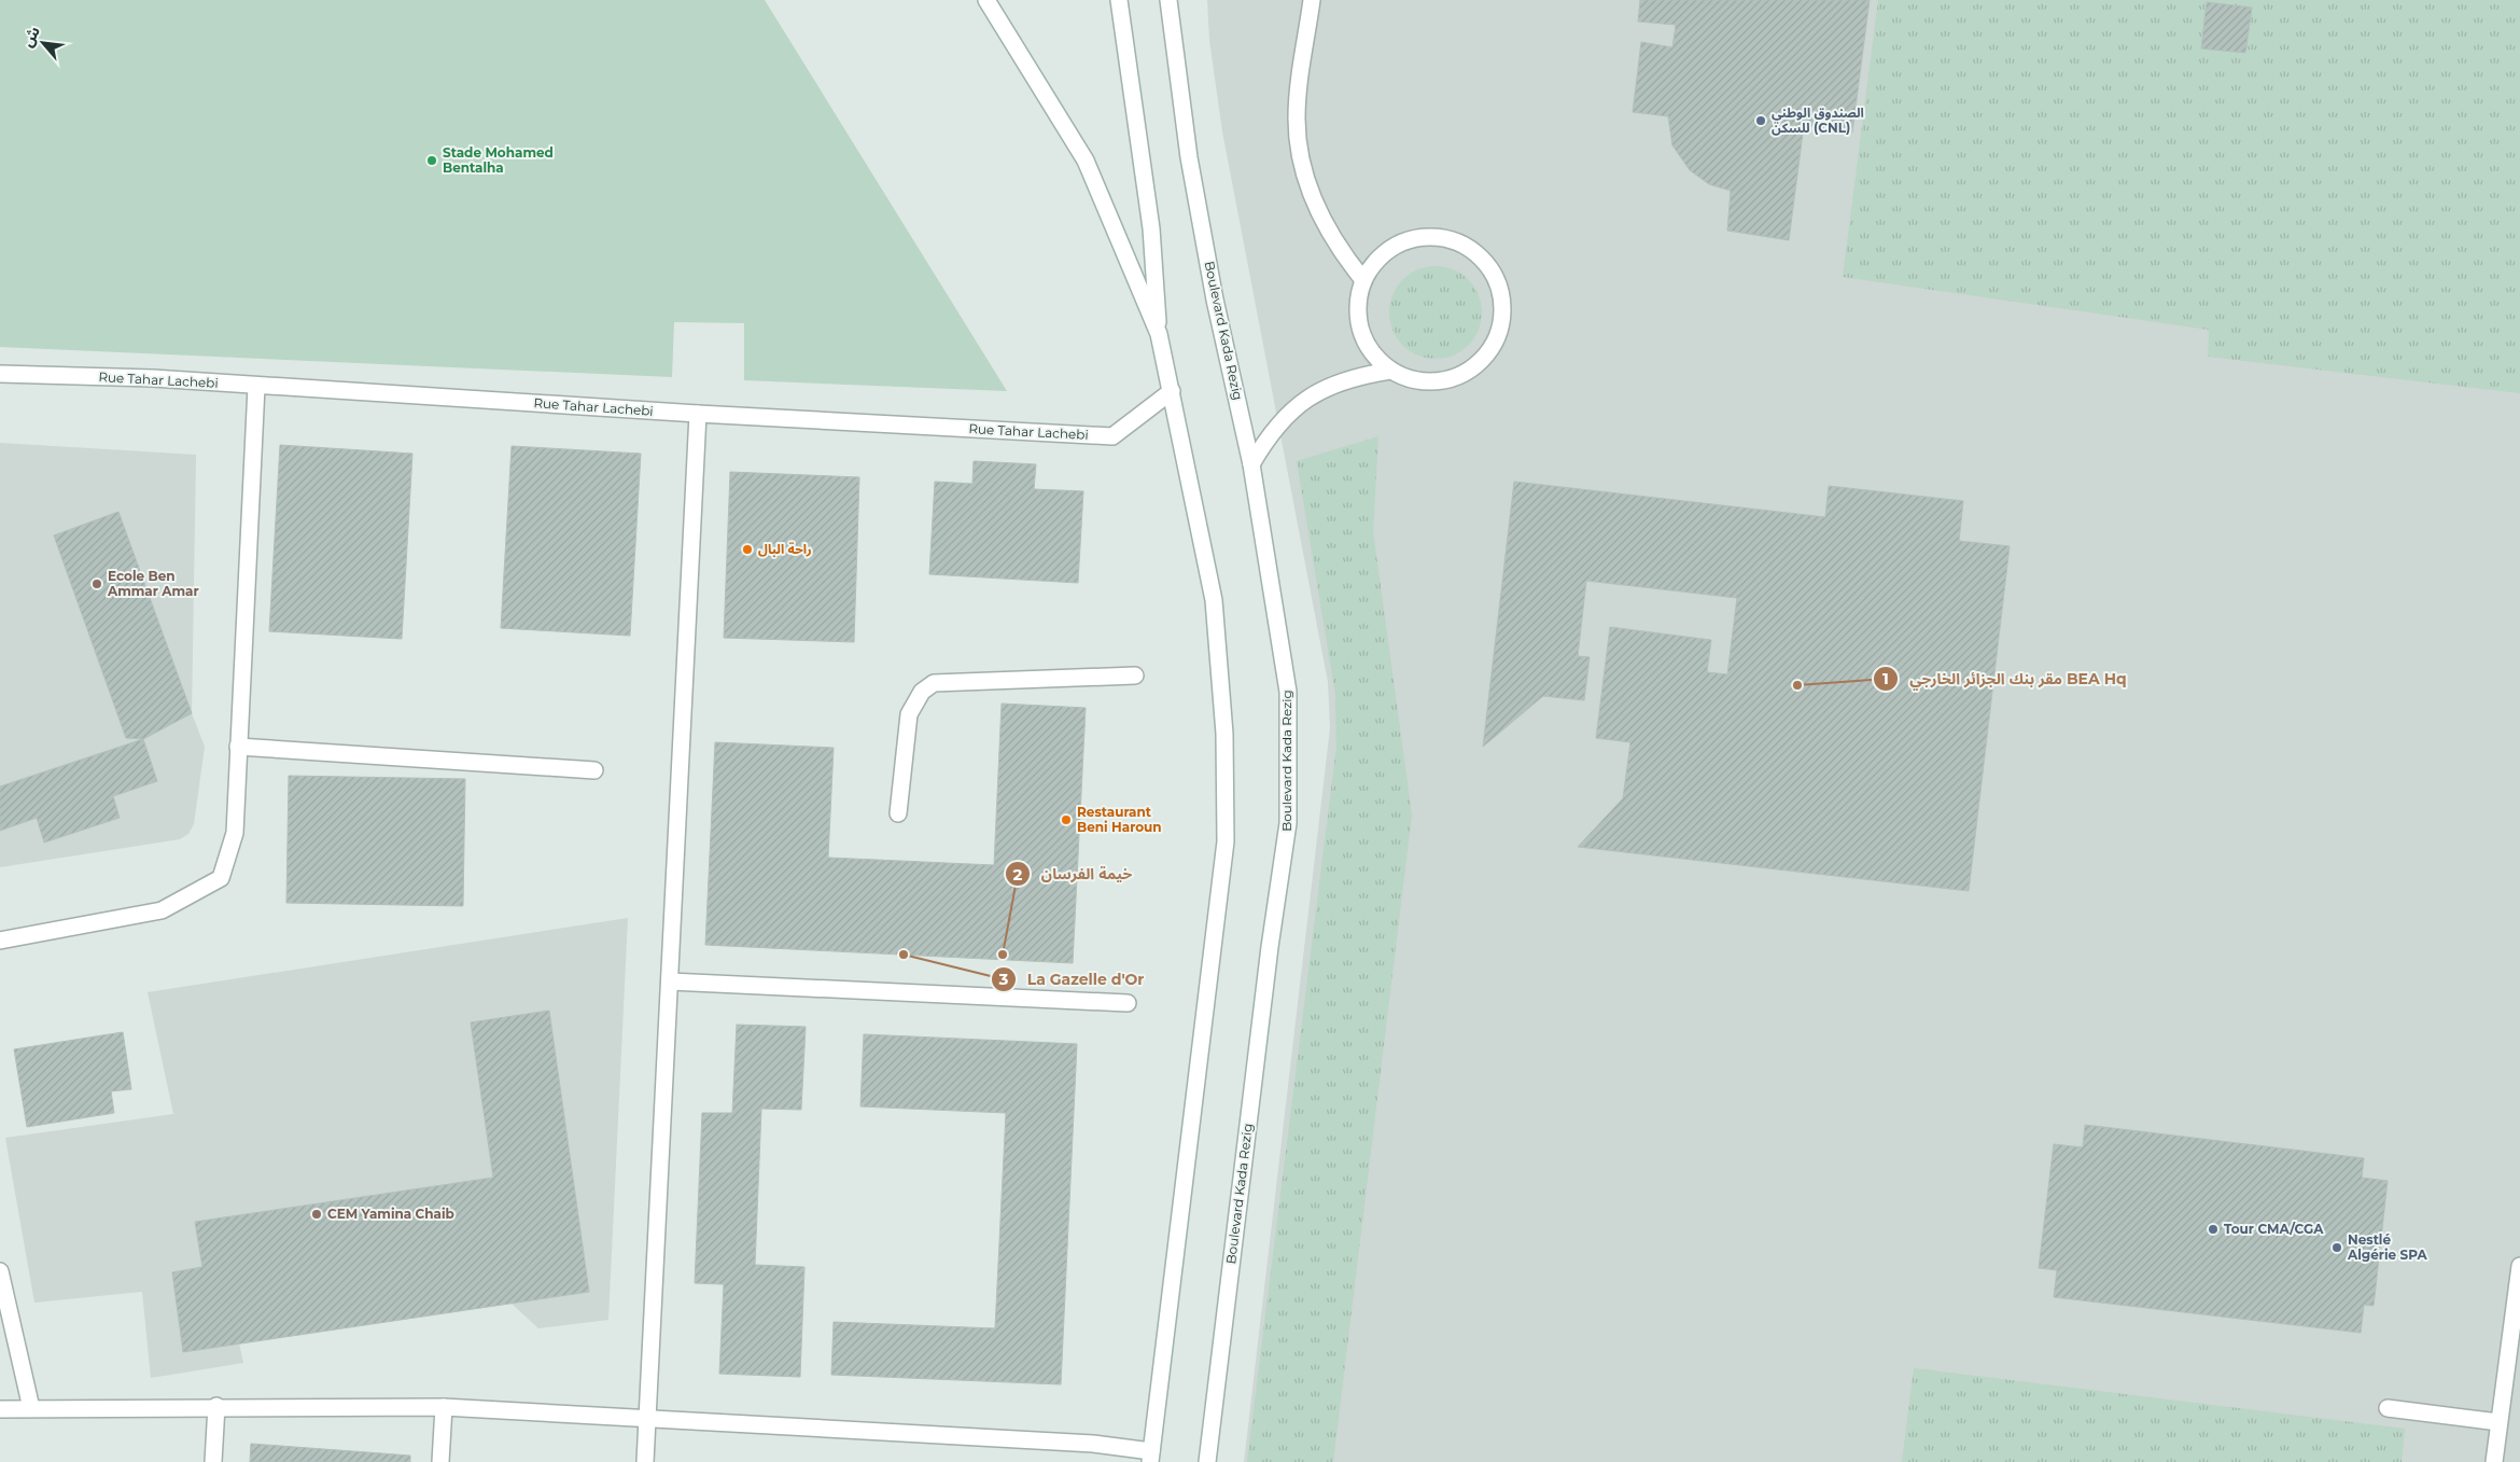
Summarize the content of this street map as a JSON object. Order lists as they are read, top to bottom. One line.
{"streets":{"street":["Boulevard Kada Rezig","Rue Tahar Lachebi"]},"places":["الصندوق الوطني للسكن (CNL)","Stade Mohamed Bentalha","راحة البال","Ecole Ben Ammar Amar","مقر بنك الجزائر الخارجي BEA Hq","Restaurant Beni Haroun","La Gazelle d'Or","خيمة الفرسان","CEM Yamina Chaib","Tour CMA/CGA","Nestlé Algérie SPA"],"north":"top left"}
